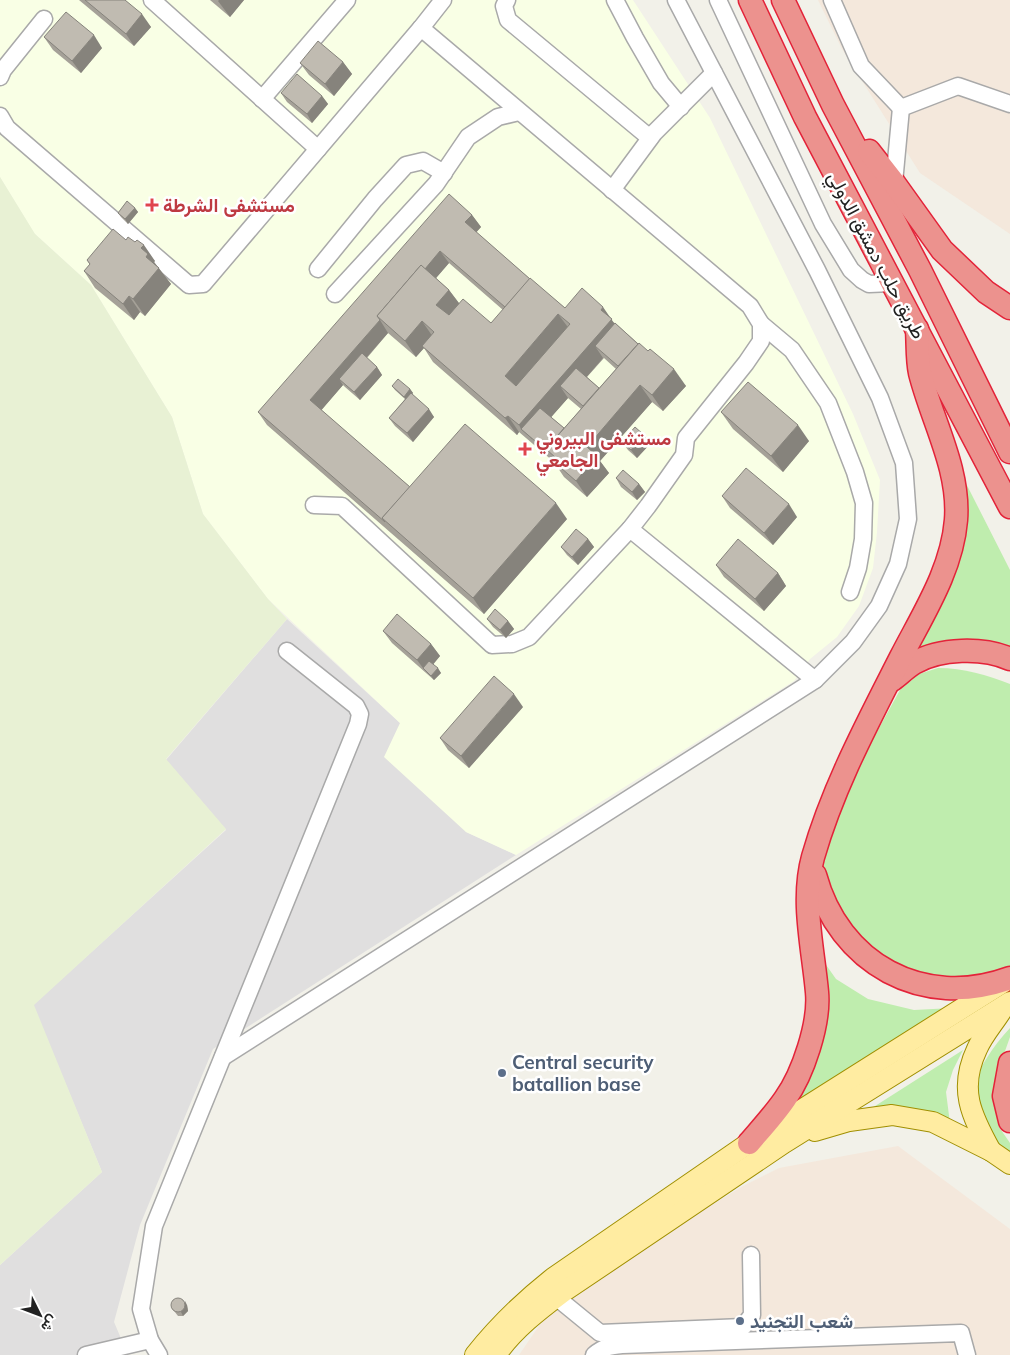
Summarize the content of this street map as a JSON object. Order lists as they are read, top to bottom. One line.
{"streets":{"highway":["طريق حلب دمشق الدولي"]},"places":{"health":["مستشفى الشرطة","مستشفى البيروني الجامعي"],"other":["Central security batallion base","شعب التجنيد"]},"north":"bottom right"}
